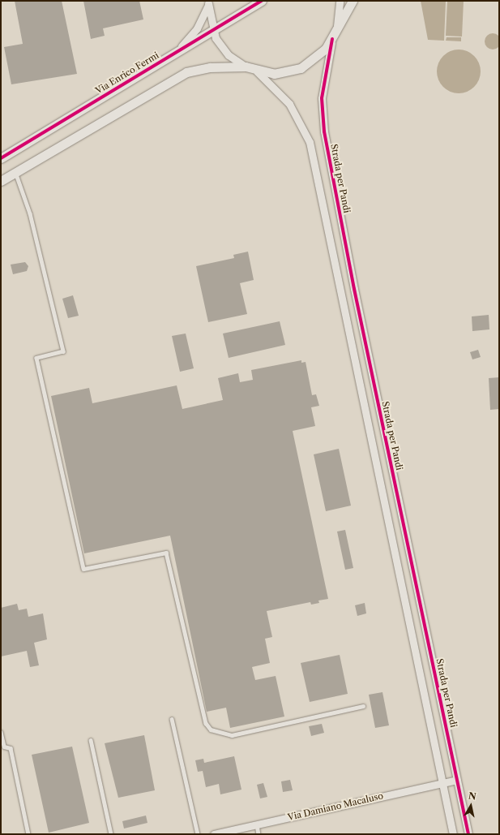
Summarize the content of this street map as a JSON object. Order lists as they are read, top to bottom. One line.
{"streets":{"street":["Via Enrico Fermi","Strada per Pandi","Via Damiano Macaluso"]},"crossings":[["Strada per Pandi","Via Damiano Macaluso"]],"north":"top"}
